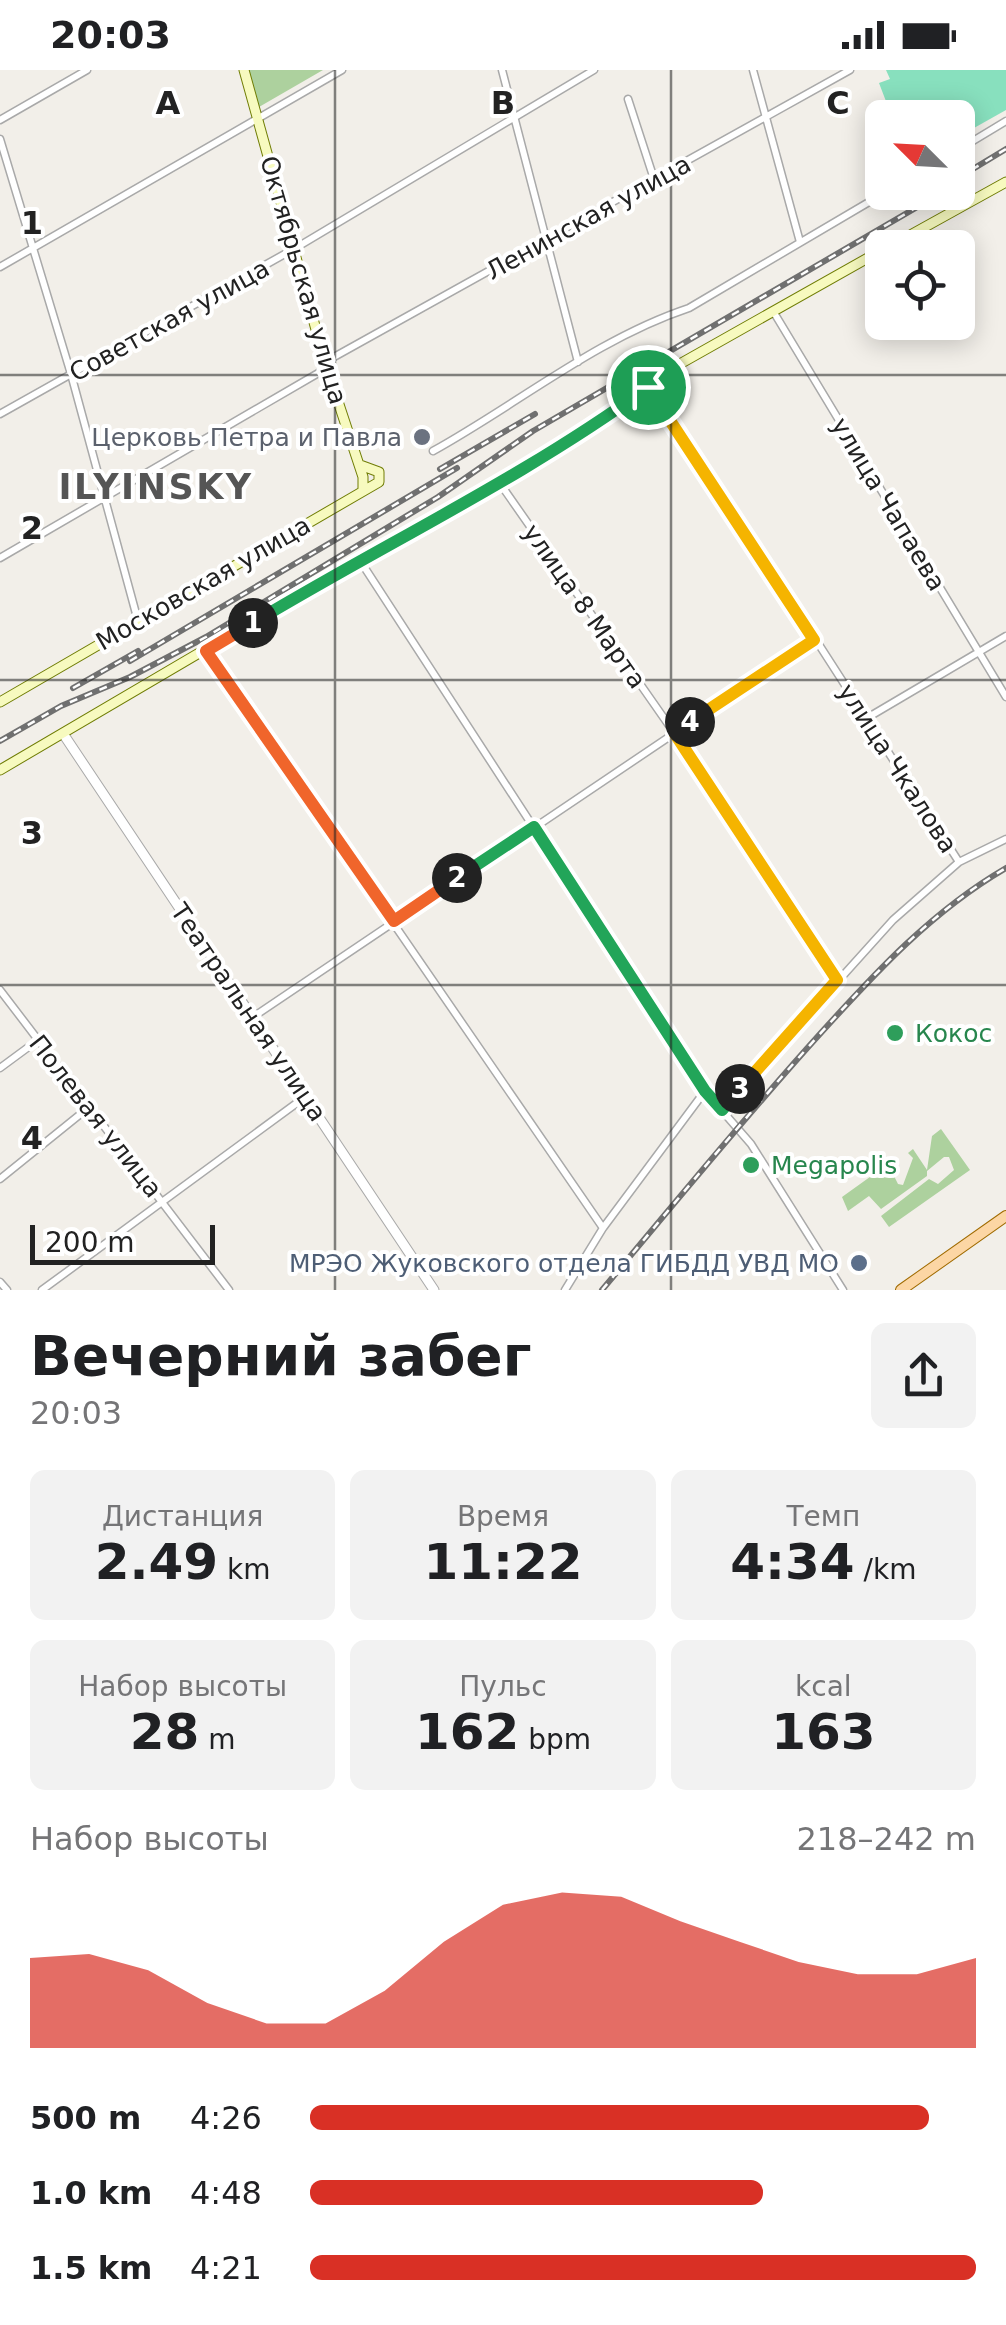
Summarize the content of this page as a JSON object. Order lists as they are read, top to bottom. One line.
{"streets":{"main road":["Октябрьская улица","Московская улица"],"street":["Ленинская улица","Советская улица","улица Чапаева","улица 8 Марта","улица Чкалова","Театральная улица","Полевая улица"]},"crossings":[["Ленинская улица","Октябрьская улица"],["Октябрьская улица","Советская улица"],["Октябрьская улица","Московская улица"],["улица 8 Марта","улица Чкалова"]],"districts":["ILYINSKY"],"places":["Церковь Петра и Павла","Кокос","Megapolis","МРЭО Жуковского отдела ГИБДД УВД МО"],"scale_bar":"200 m","north":"top left","page":{"status":"20:03","pins":["1","4","2","3"],"scale":"200 m","heading":["Вечерний забег","20:03"],"stats":[["Дистанция","2.49 km"],["Время","11:22"],["Темп","4:34 /km"],["Набор высоты","28 m"],["Пульс","162 bpm"],["kcal","163"]],"chart":["Набор высоты","218–242 m"],"list":[{"name":"500 m","note":"4:26"},{"name":"1.0 km","note":"4:48"},{"name":"1.5 km","note":"4:21"}]},"grid":{"columns":["A","B","C"],"rows":["1","2","3","4"]}}
